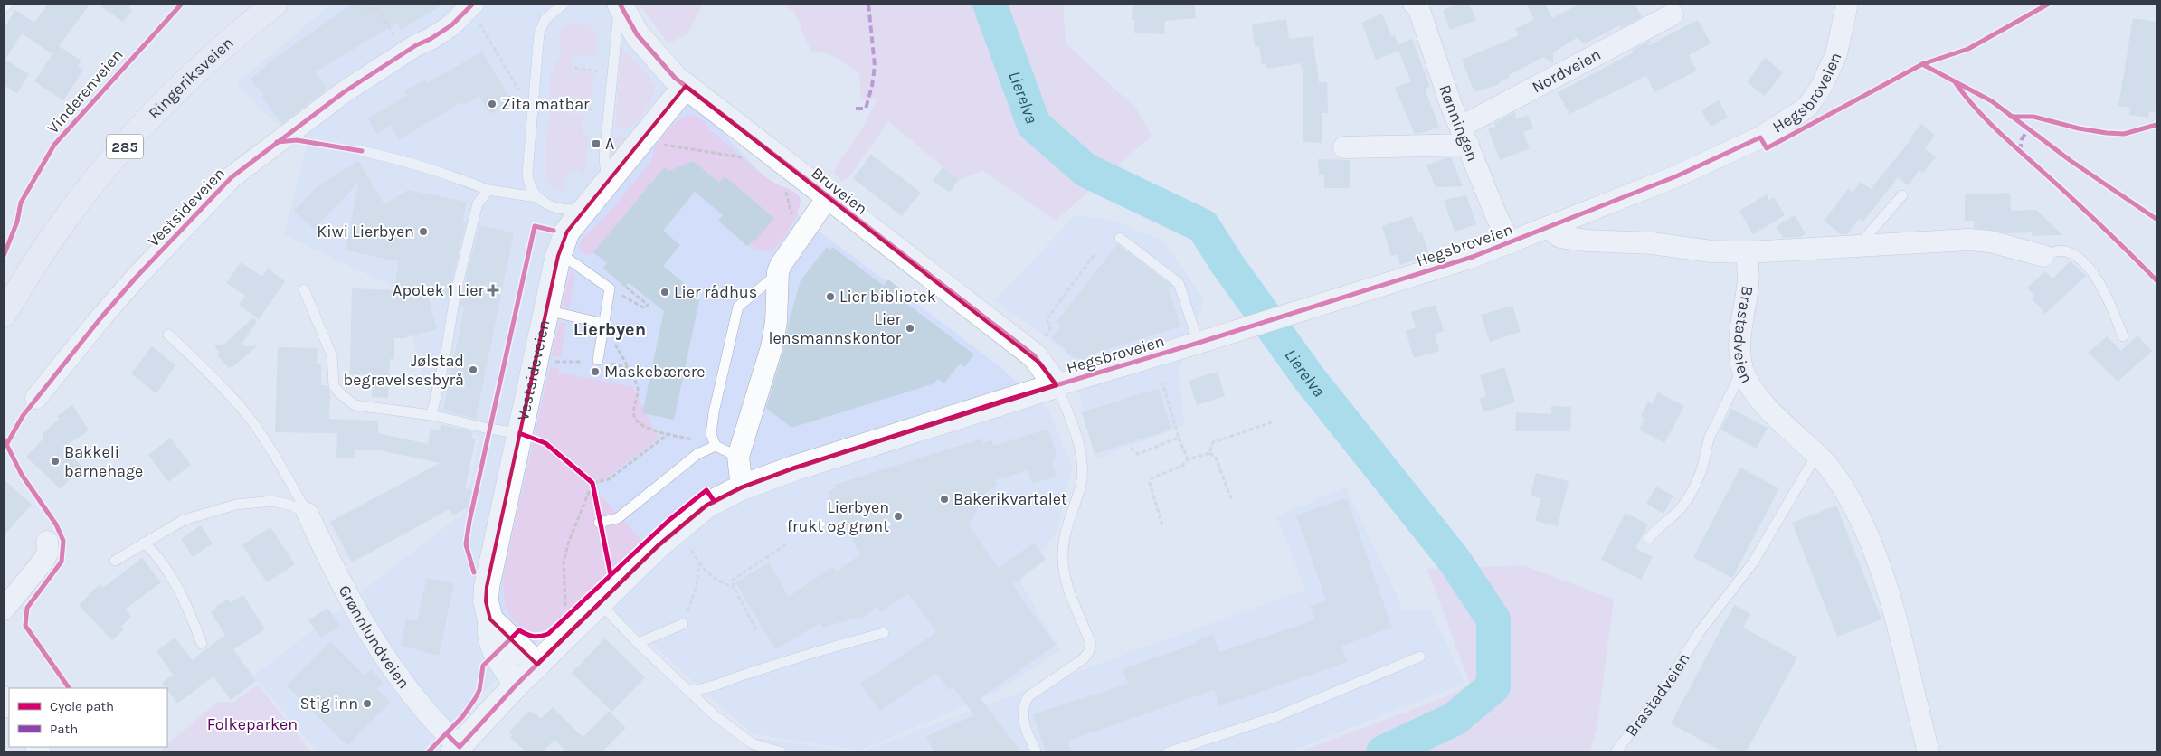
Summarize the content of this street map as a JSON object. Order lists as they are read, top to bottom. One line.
{"streets":{"main road":["Ringeriksveien","285"],"street":["Nordveien","Hegsbroveien","Rønningen","Bruveien","Vestsideveien","Brastadveien","Grønnlundveien"],"cycle path":["Vinderenveien"]},"crossings":[["Nordveien","Rønningen"],["Hegsbroveien","Rønningen"],["Hegsbroveien","Bruveien"],["Hegsbroveien","Vestsideveien"],["Hegsbroveien","Grønnlundveien"],["Bruveien","Vestsideveien"]],"districts":["Lierbyen"],"water":["Lierelva"],"parks":["Folkeparken"],"places":{"other":["Zita matbar","Kiwi Lierbyen","Lier rådhus","Lier bibliotek","Lier lensmannskontor","Jølstad begravelsesbyrå","Maskebærere","Bakkeli barnehage","Bakerikvartalet","Lierbyen frukt og grønt","Stig inn"],"transit":["A"],"health":["Apotek 1 Lier"]},"legend":["Cycle path","Path"]}
